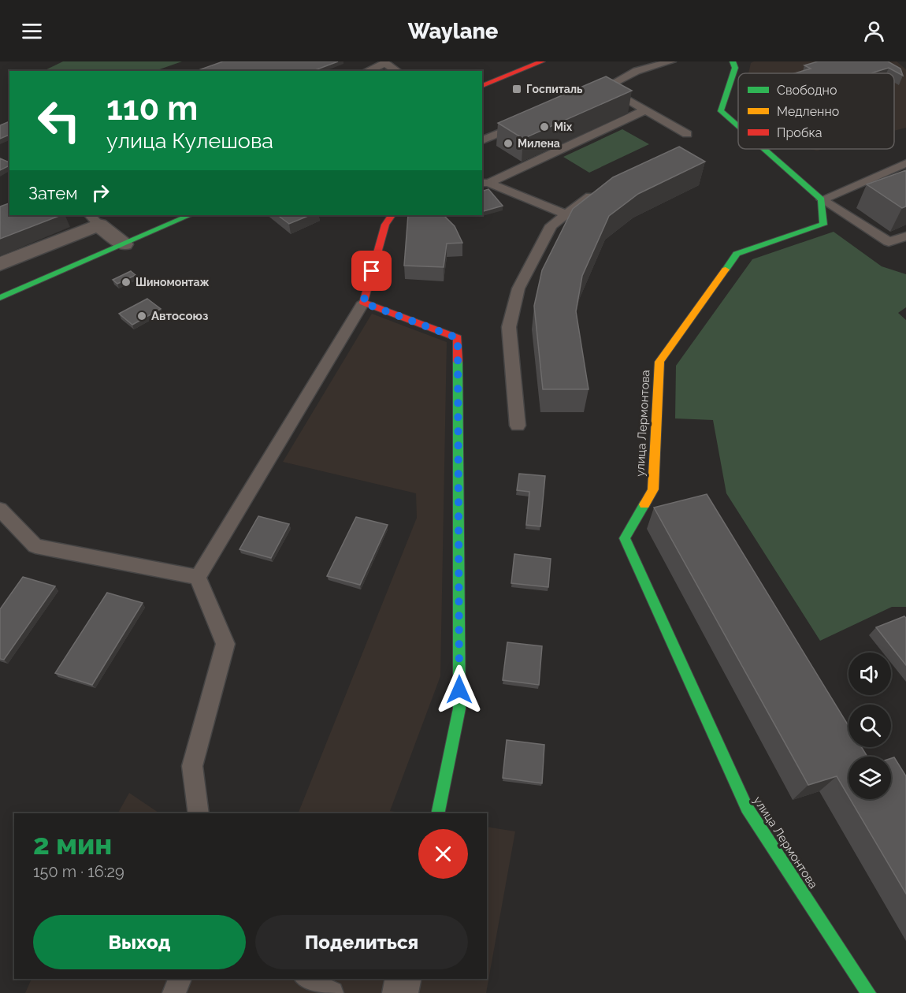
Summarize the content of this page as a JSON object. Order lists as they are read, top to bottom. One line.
{"streets":{"street":["улица Лермонтова"]},"places":{"transit":["Госпиталь"],"other":["Mix","Милена","Шиномонтаж","Автосоюз"]},"legend":["Свободно","Медленно","Пробка"],"page":{"header":"Waylane","turn":["110 m","улица Кулешова"],"then":"Затем","heading":["2 мин","150 m · 16:29"],"buttons":["Выход","Поделиться"]}}
